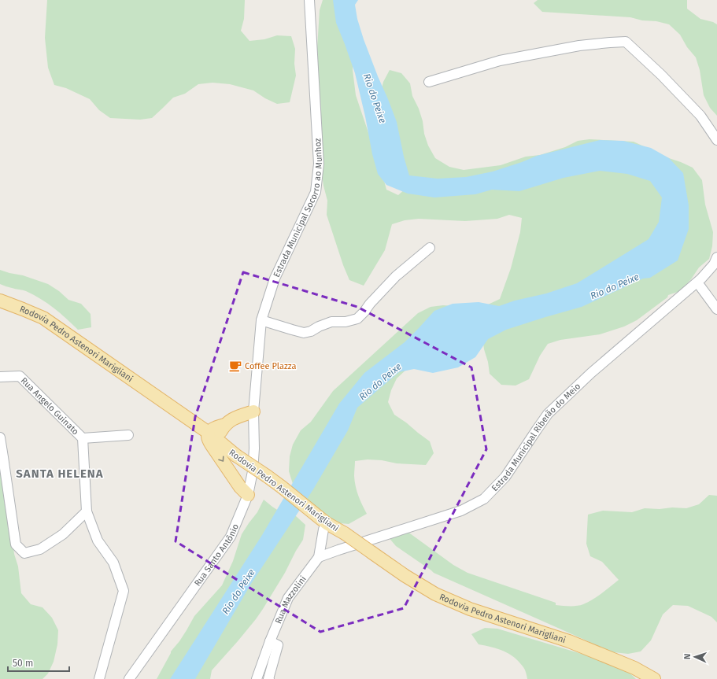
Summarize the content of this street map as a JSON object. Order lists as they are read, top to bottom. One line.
{"streets":{"main road":["Rodovia Pedro Astenori Marigliani"],"street":["Estrada Municipal Socorro ao Munhoz","Rua Angelo Guinato","Estrada Municipal Riberão do Meio","Rua Santo Antônio","Rua Mazzolini"]},"crossings":[["Estrada Municipal Socorro ao Munhoz","Rua Santo Antônio"],["Rodovia Pedro Astenori Marigliani","Rua Mazzolini"],["Estrada Municipal Riberão do Meio","Rua Mazzolini"]],"districts":["SANTA HELENA"],"water":["Rio do Peixe"],"places":{"cafe":["Coffee Plazza"]},"scale_bar":"50 m","north":"left"}
